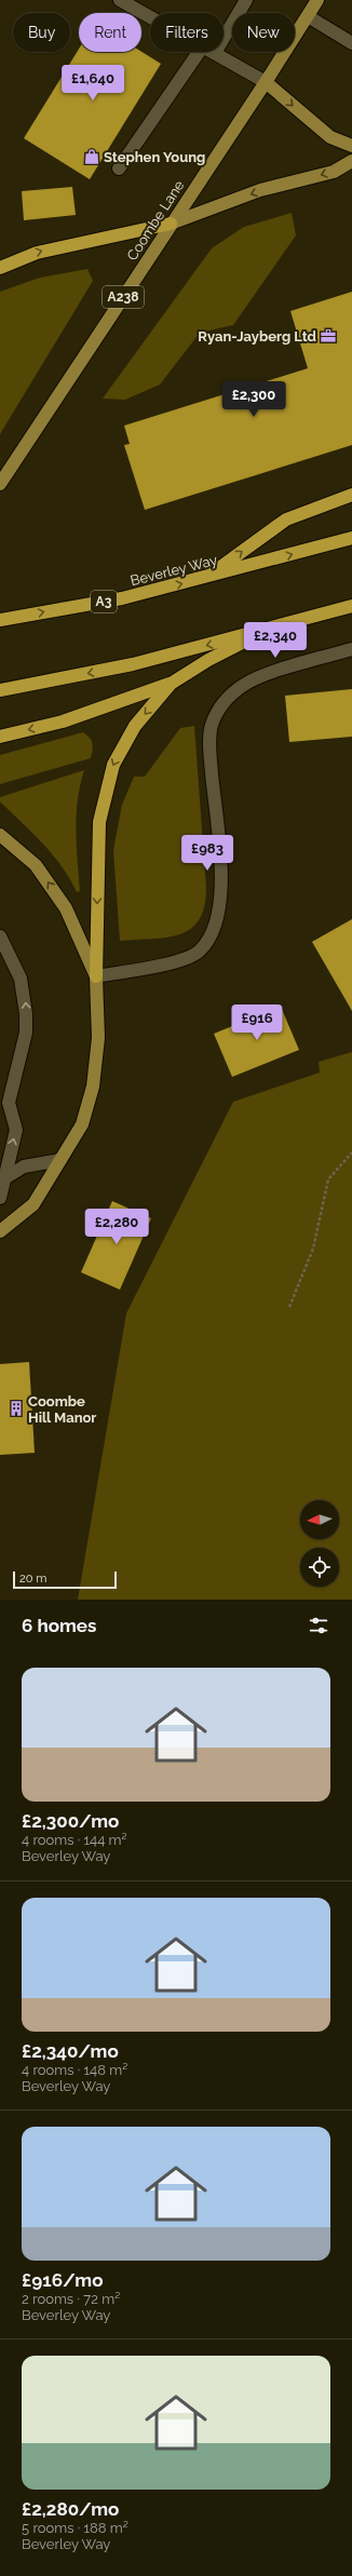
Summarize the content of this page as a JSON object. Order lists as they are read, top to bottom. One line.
{"streets":{"highway":["Beverley Way","A3"],"main road":["Coombe Lane","A238"]},"places":{"shop":["Stephen Young"],"office":["Ryan-Jayberg Ltd"],"building":["Coombe Hill Manor"]},"scale_bar":"20 m","north":"left","page":{"chip":["Buy","Rent","Filters","New"],"price":["£1,640","£2,300","£2,340","£983","£916","£2,280"],"scale":"20 m","heading":"6 homes","list":[{"name":"£2,300/mo","note":"4 rooms · 144 m² · Beverley Way"},{"name":"£2,340/mo","note":"4 rooms · 148 m² · Beverley Way"},{"name":"£916/mo","note":"2 rooms · 72 m² · Beverley Way"},{"name":"£2,280/mo","note":"5 rooms · 188 m² · Beverley Way"}]}}
